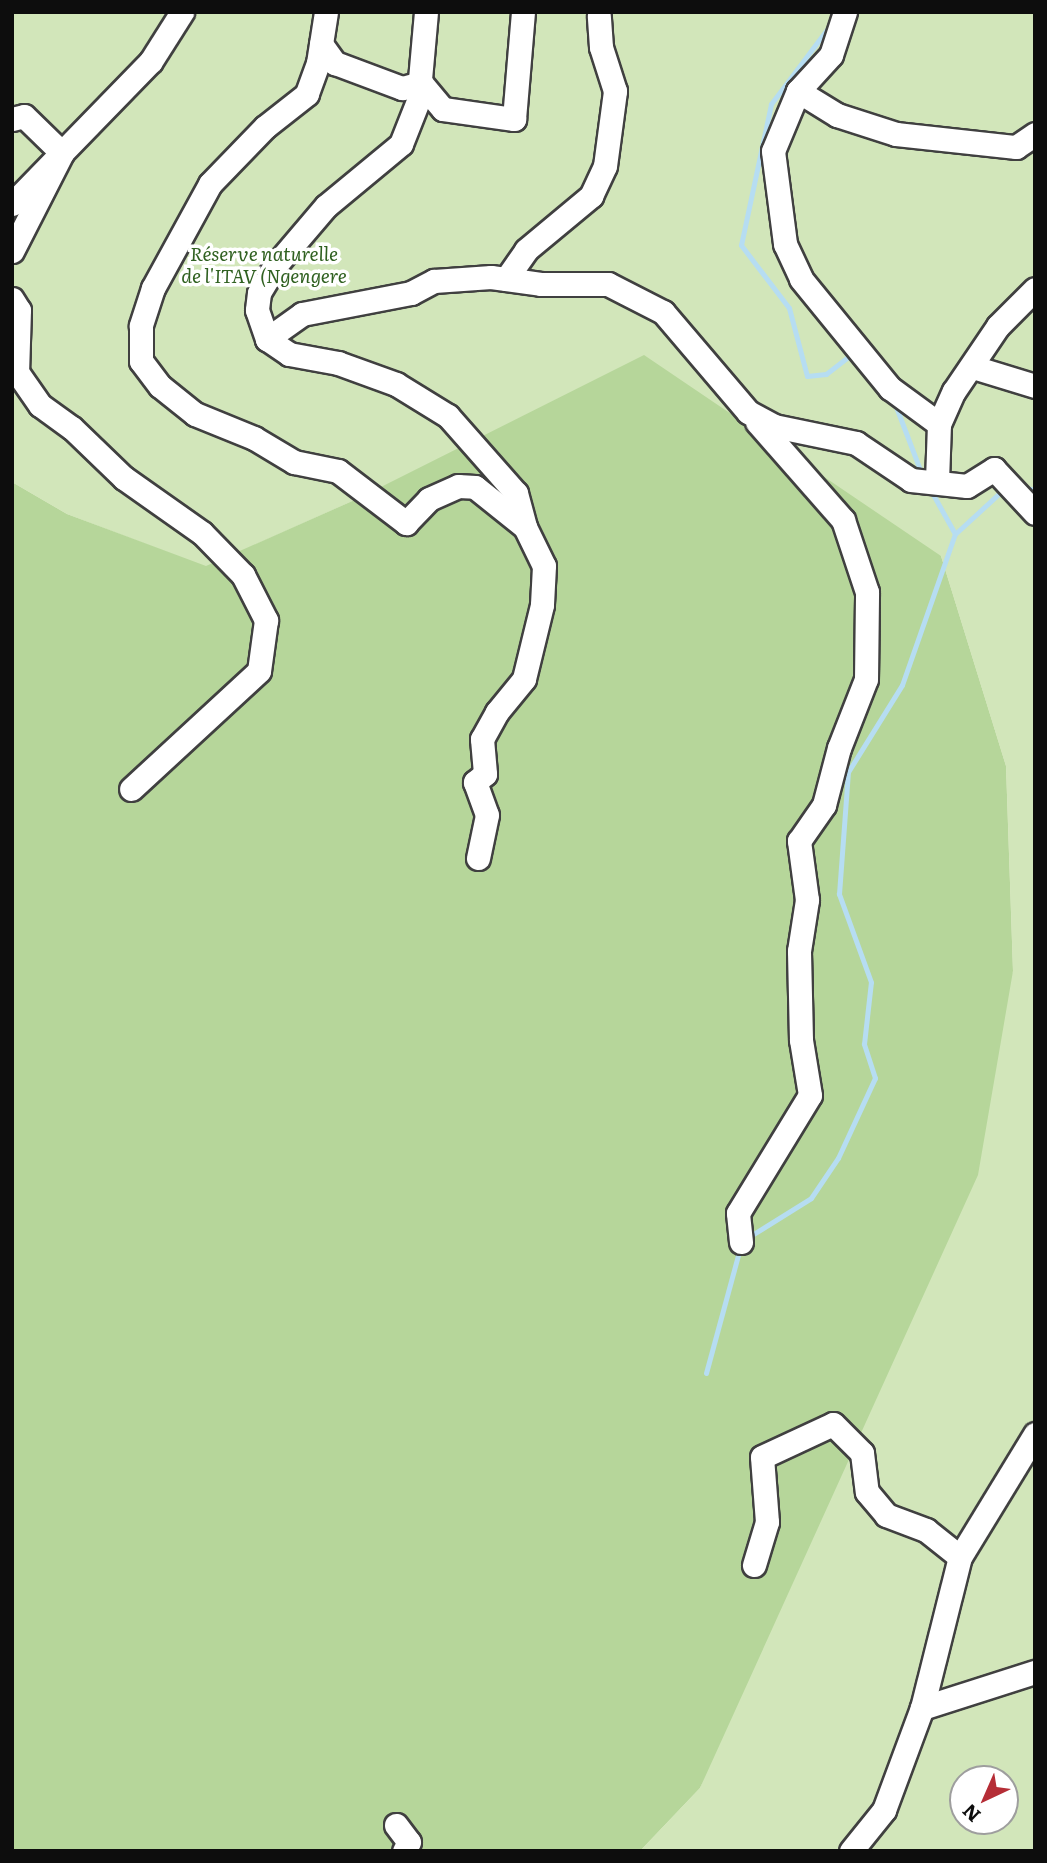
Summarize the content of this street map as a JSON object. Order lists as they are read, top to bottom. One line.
{"parks":["Réserve naturelle de l'ITAV (Ngengere"],"north":"bottom left"}
